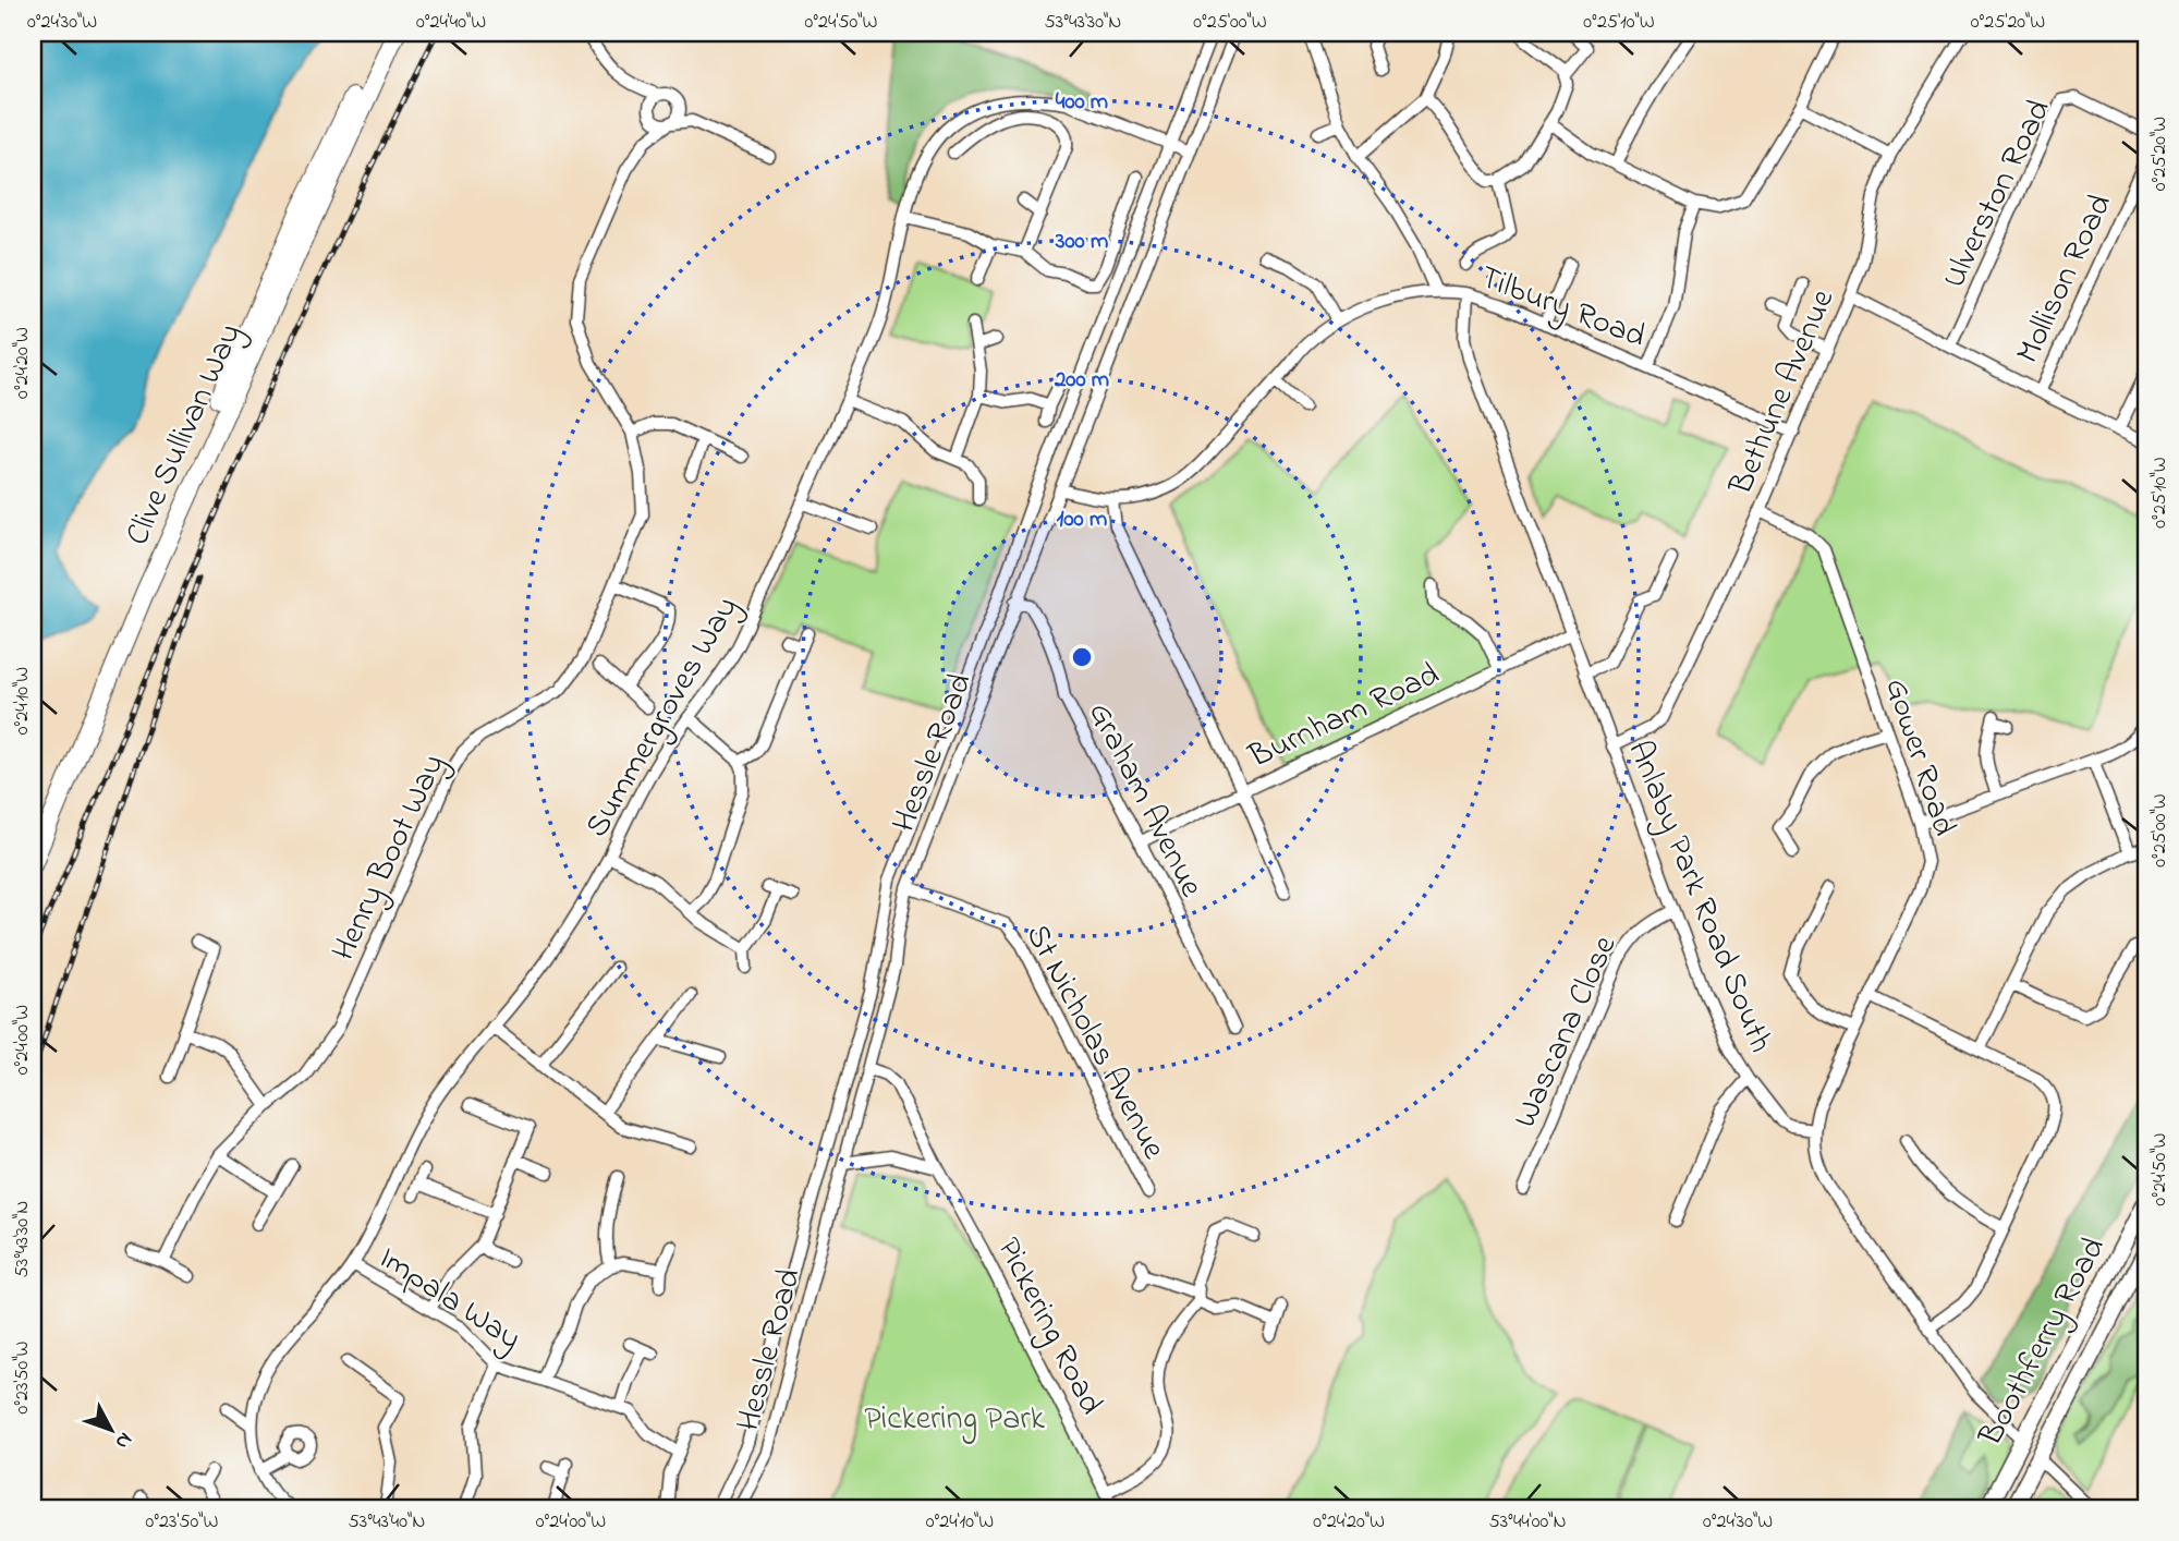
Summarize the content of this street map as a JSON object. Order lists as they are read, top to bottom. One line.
{"streets":{"highway":["Clive Sullivan Way"],"main road":["Boothferry Road"],"street":["Ulverston Road","Mollison Road","Tilbury Road","Bethune Avenue","Burnham Road","Summergroves Way","Hessle Road","Gower Road","Graham Avenue","Henry Boot Way","Anlaby Park Road South","Wascana Close","St Nicholas Avenue","Impala Way","Pickering Road"]},"crossings":[["Ulverston Road","Mollison Road"],["Mollison Road","Bethune Avenue"],["Tilbury Road","Bethune Avenue"],["Tilbury Road","Hessle Road"],["Tilbury Road","Anlaby Park Road South"],["Bethune Avenue","Gower Road"],["Bethune Avenue","Anlaby Park Road South"],["Burnham Road","Graham Avenue"],["Burnham Road","Anlaby Park Road South"],["Summergroves Way","Hessle Road"],["Summergroves Way","Impala Way"],["Hessle Road","Graham Avenue"],["Hessle Road","St Nicholas Avenue"],["Hessle Road","Pickering Road"],["Gower Road","Anlaby Park Road South"],["Anlaby Park Road South","Wascana Close"]],"parks":["Pickering Park"],"north":"bottom right","coordinates":["0°24'30\"W","0°24'40\"W","0°24'50\"W","53°43'30\"N","0°25'00\"W","0°25'10\"W","0°25'20\"W","0°24'20\"W","0°24'10\"W","0°24'00\"W","0°23'50\"W","53°43'40\"N","53°44'00\"N"],"rings":["400 m","300 m","200 m","100 m"]}
